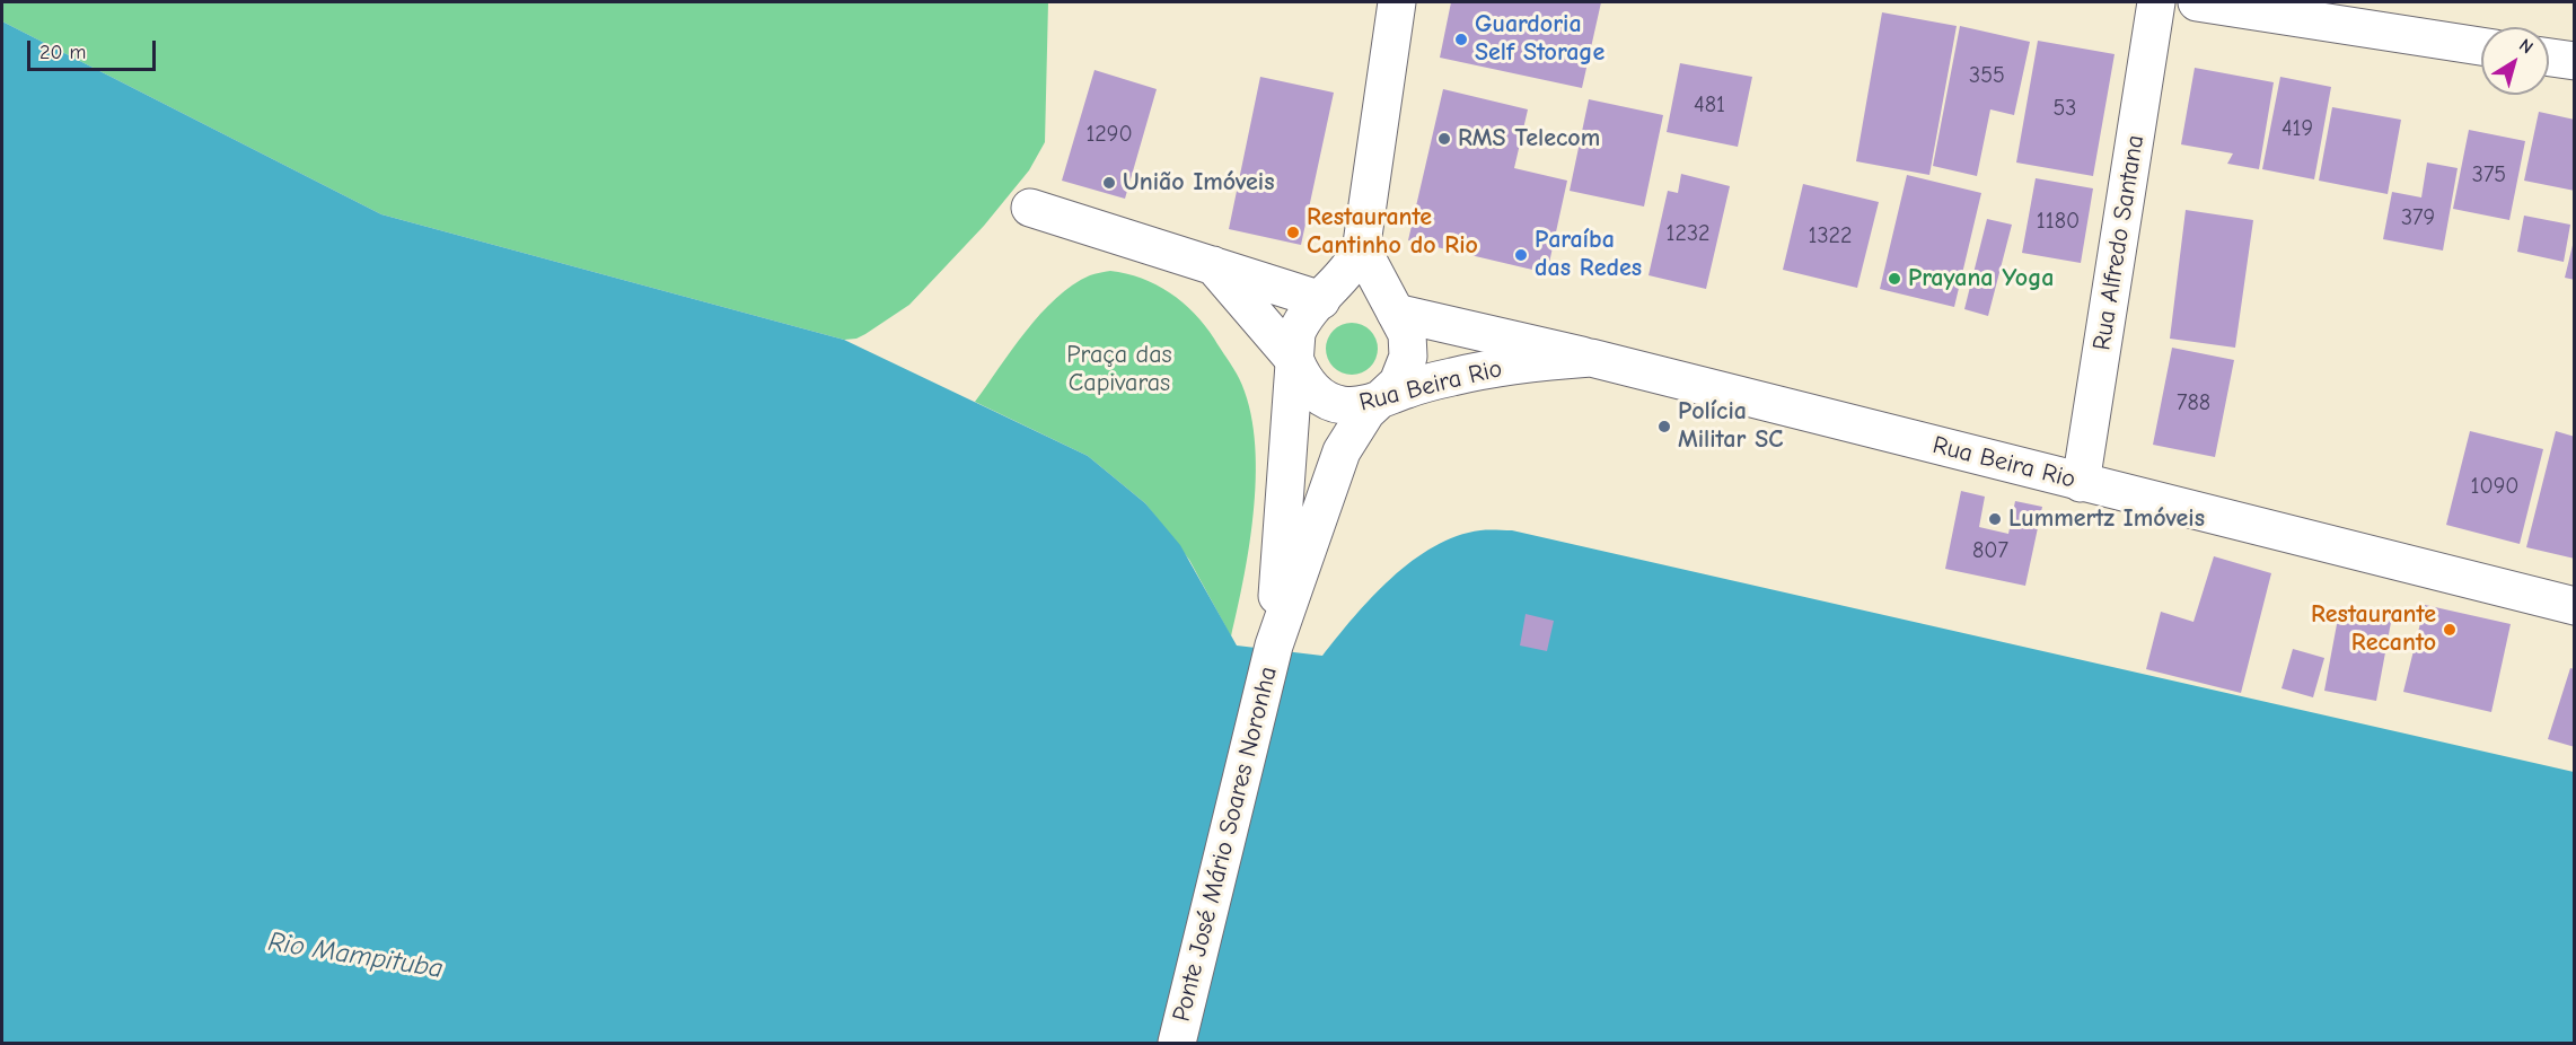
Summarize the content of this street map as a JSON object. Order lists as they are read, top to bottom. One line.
{"streets":{"main road":["Rua Alfredo Santana","Rua Beira Rio","Ponte José Mário Soares Noronha"]},"crossings":[["Rua Alfredo Santana","Rua Beira Rio"]],"water":["Rio Mampituba"],"parks":["Praça das Capivaras"],"places":["Guardoria Self Storage","RMS Telecom","União Imóveis","Restaurante Cantinho do Rio","Paraíba das Redes","Prayana Yoga","Polícia Militar SC","Lummertz Imóveis","Restaurante Recanto"],"house_numbers":["355","481","53","419","1290","375","379","1180","1232","1322","788","1090","807"],"scale_bar":"20 m","north":"top right"}
